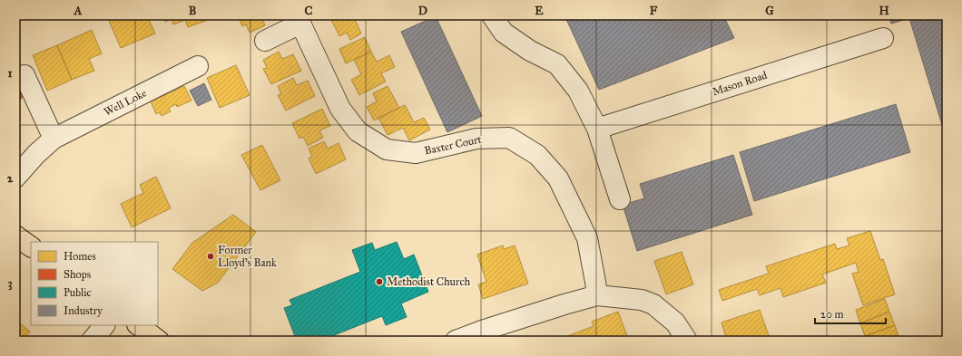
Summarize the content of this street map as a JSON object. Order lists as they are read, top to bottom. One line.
{"streets":{"street":["Mason Road","Well Loke","Baxter Court"]},"places":["Former Lloyd's Bank","Methodist Church"],"legend":["Homes","Shops","Public","Industry"],"scale_bar":"20 m","grid":{"columns":["A","B","C","D","E","F","G","H"],"rows":["1","2","3"]}}
